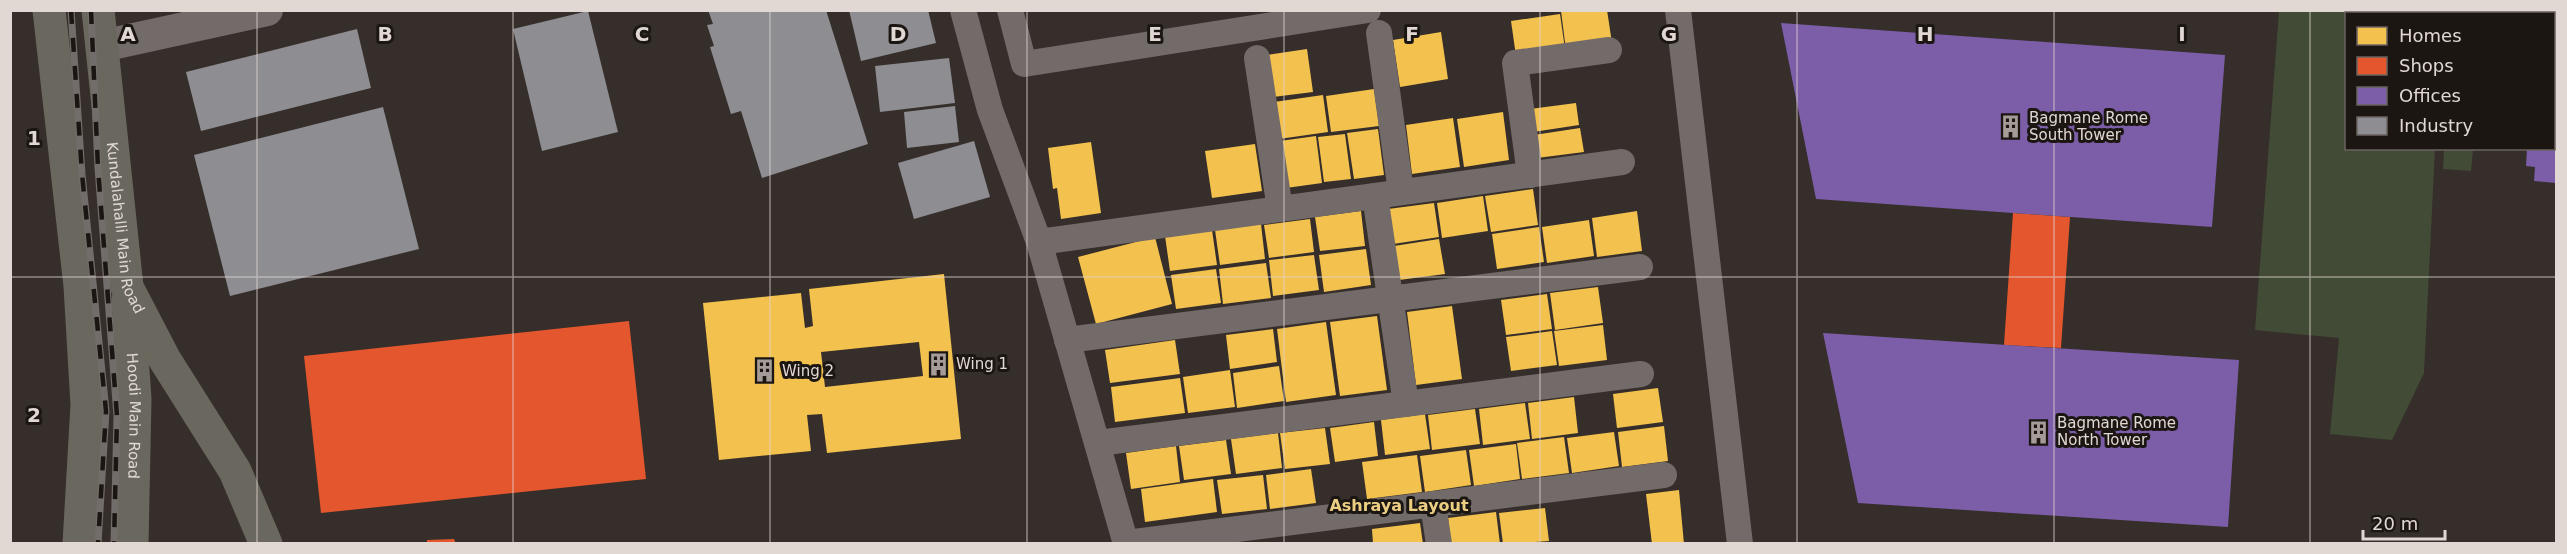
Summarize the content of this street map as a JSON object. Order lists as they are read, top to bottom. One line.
{"streets":{"main road":["Kundalahalli Main Road","Hoodi Main Road"]},"crossings":[["Kundalahalli Main Road","Hoodi Main Road"]],"districts":["Ashraya Layout"],"places":{"building":["Bagmane Rome South Tower","Wing 1","Wing 2","Bagmane Rome North Tower"]},"legend":["Homes","Shops","Offices","Industry"],"scale_bar":"20 m","grid":{"columns":["A","B","C","D","E","F","G","H","I"],"rows":["1","2"]}}
